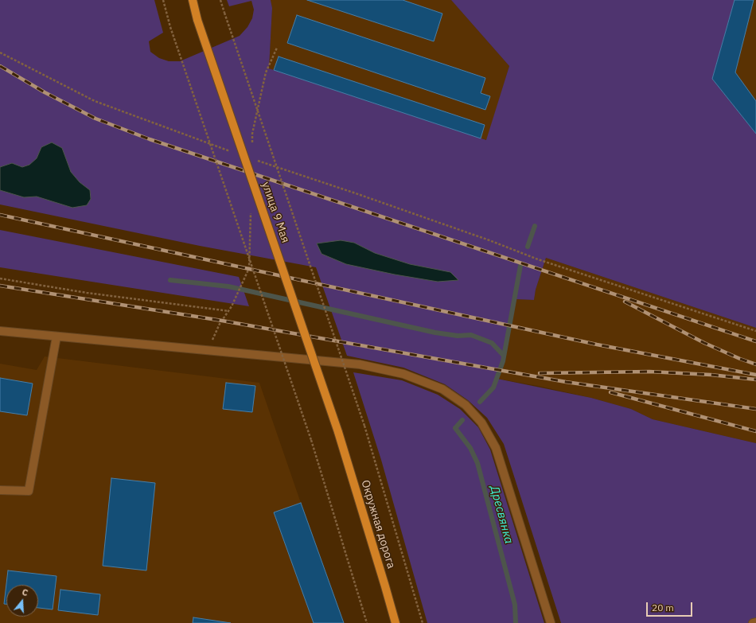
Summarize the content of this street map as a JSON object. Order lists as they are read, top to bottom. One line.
{"streets":{"main road":["улица 9 Мая","Окружная дорога"]},"crossings":[["улица 9 Мая","Окружная дорога"]],"water":["Дресвянка"],"scale_bar":"20 m","north":"top"}
